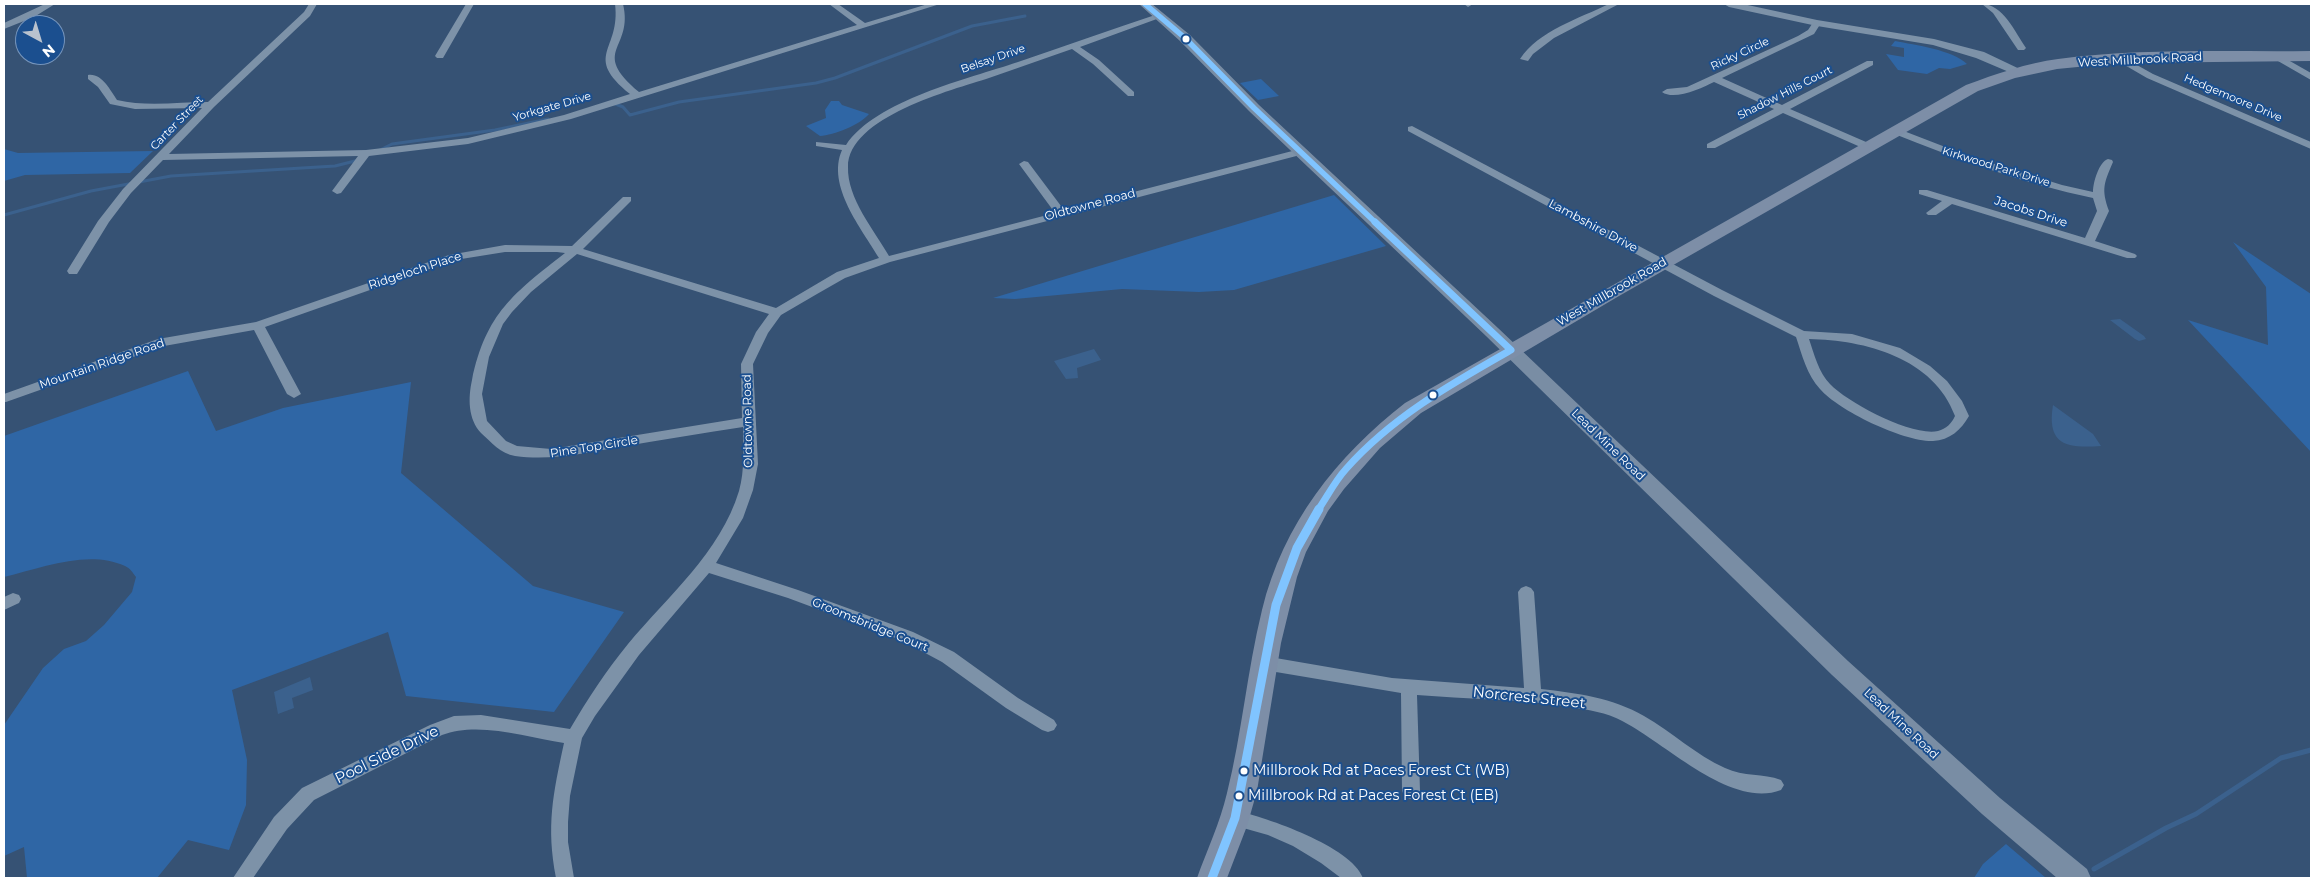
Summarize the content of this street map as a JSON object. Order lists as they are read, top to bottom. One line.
{"streets":{"main road":["West Millbrook Road","Lead Mine Road"],"street":["Ricky Circle","Belsay Drive","Shadow Hills Court","Hedgemoore Drive","Yorkgate Drive","Carter Street","Kirkwood Park Drive","Oldtowne Road","Jacobs Drive","Lambshire Drive","Ridgeloch Place","Mountain Ridge Road","Pine Top Circle","Groomsbridge Court","Norcrest Street","Pool Side Drive"]},"crossings":[["Belsay Drive","Lead Mine Road"],["West Millbrook Road","Hedgemoore Drive"],["West Millbrook Road","Kirkwood Park Drive"],["West Millbrook Road","Lambshire Drive"],["West Millbrook Road","Lead Mine Road"],["West Millbrook Road","Norcrest Street"],["Yorkgate Drive","Carter Street"],["Oldtowne Road","Ridgeloch Place"],["Oldtowne Road","Lead Mine Road"],["Oldtowne Road","Pine Top Circle"],["Oldtowne Road","Groomsbridge Court"],["Oldtowne Road","Pool Side Drive"],["Ridgeloch Place","Mountain Ridge Road"],["Ridgeloch Place","Pine Top Circle"]],"places":["Millbrook Rd at Paces Forest Ct (WB)","Millbrook Rd at Paces Forest Ct (EB)"],"north":"bottom right"}
